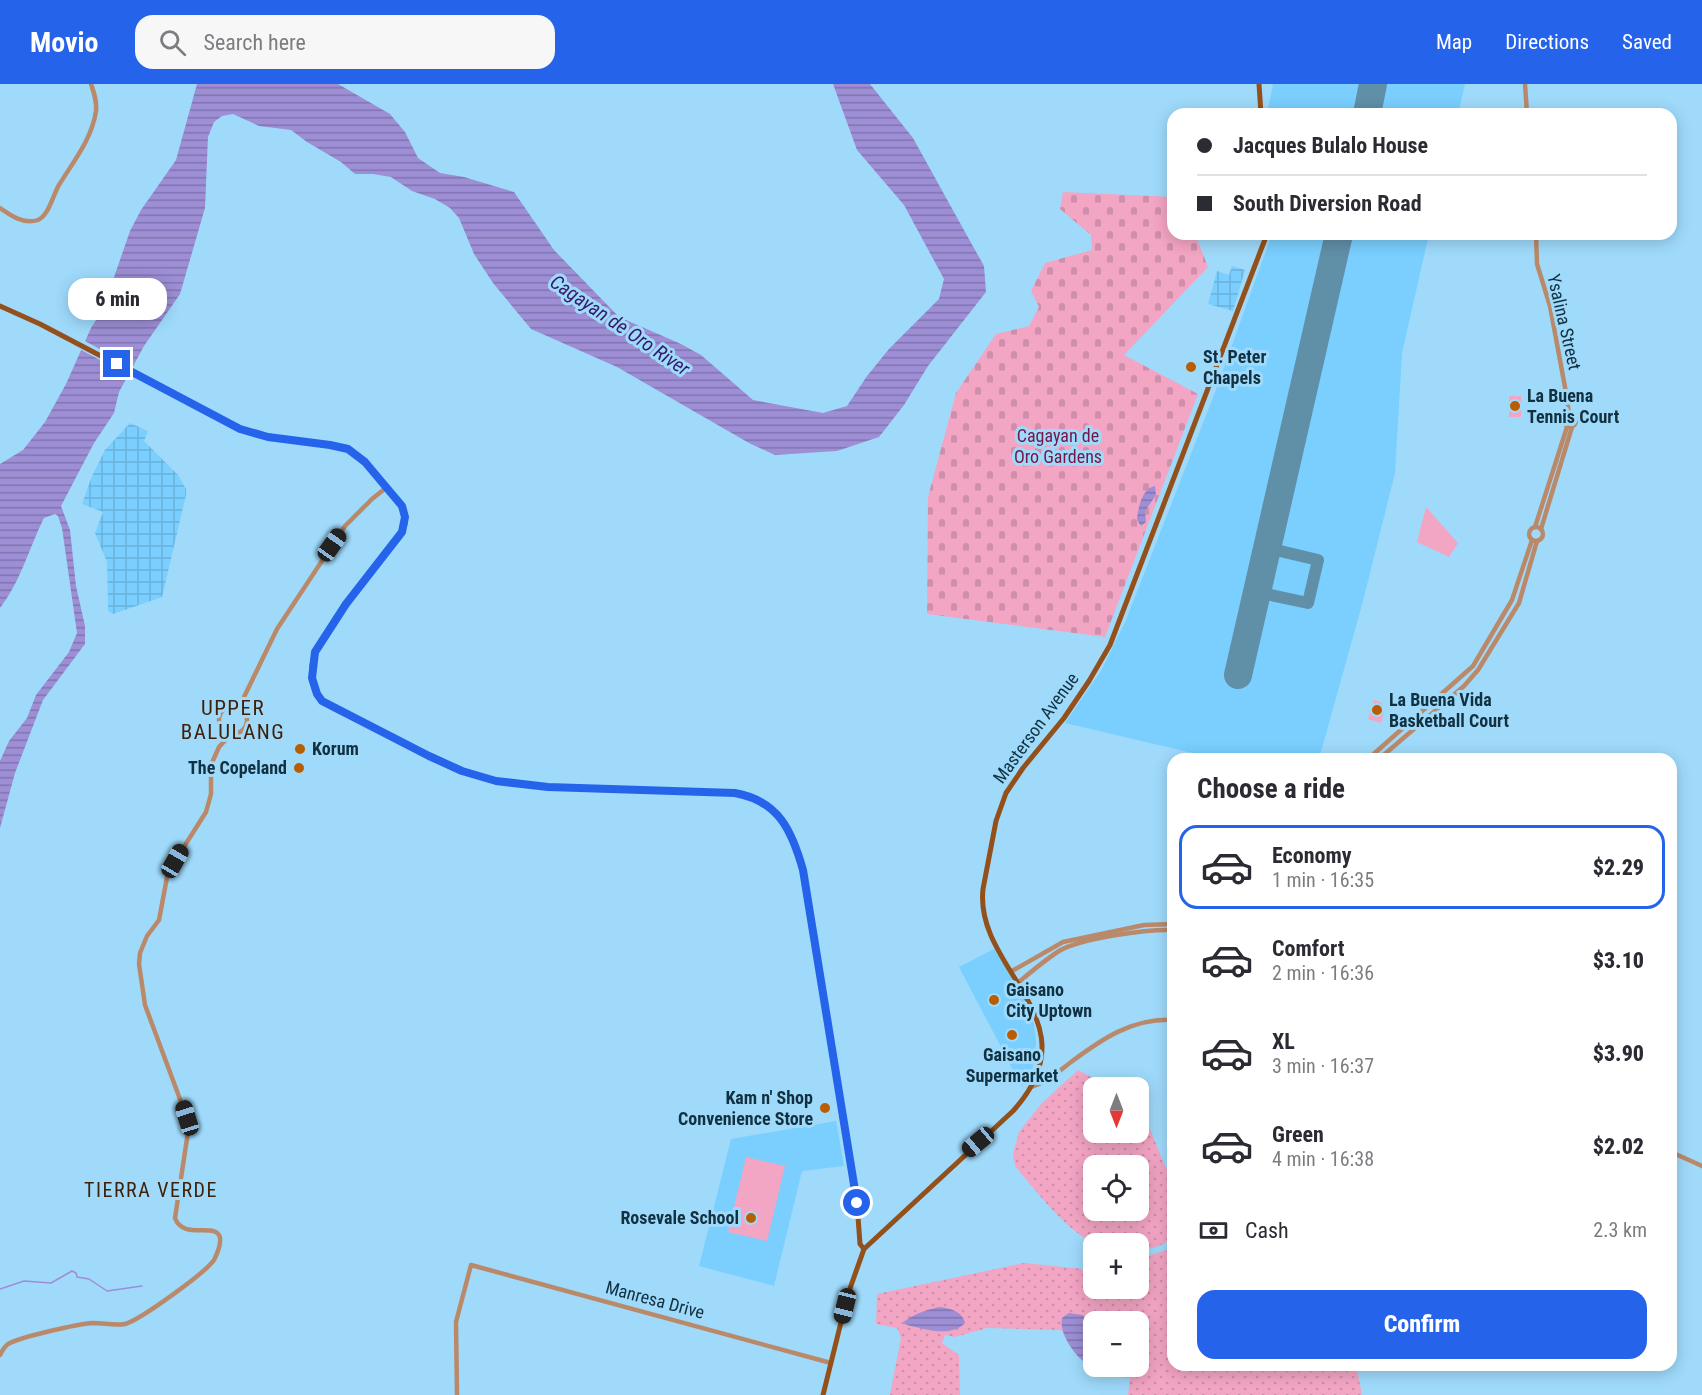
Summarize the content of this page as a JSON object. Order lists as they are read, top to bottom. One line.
{"streets":{"main road":["Masterson Avenue"],"street":["Ysalina Street","Manresa Drive"]},"crossings":[["Masterson Avenue","Manresa Drive"]],"districts":["UPPER BALULANG","TIERRA VERDE"],"water":["Cagayan de Oro River"],"parks":["Cagayan de Oro Gardens"],"places":["St. Peter Chapels","La Buena Tennis Court","La Buena Vida Basketball Court","Korum","The Copeland","Gaisano City Uptown","Gaisano Supermarket","Kam n' Shop Convenience Store","Rosevale School"],"north":"bottom","page":{"header":"Movio","search":"Search here","nav":["Map","Directions","Saved"],"banner":["Jacques Bulalo House","South Diversion Road"],"bubble":"6 min","heading":"Choose a ride","list":[{"name":"Economy","note":"1 min · 16:35","value":"$2.29"},{"name":"Comfort","note":"2 min · 16:36","value":"$3.10"},{"name":"XL","note":"3 min · 16:37","value":"$3.90"},{"name":"Green","note":"4 min · 16:38","value":"$2.02"}],"map_buttons":["+","−"],"pay":["Cash","2.3 km"],"buttons":"Confirm"}}
